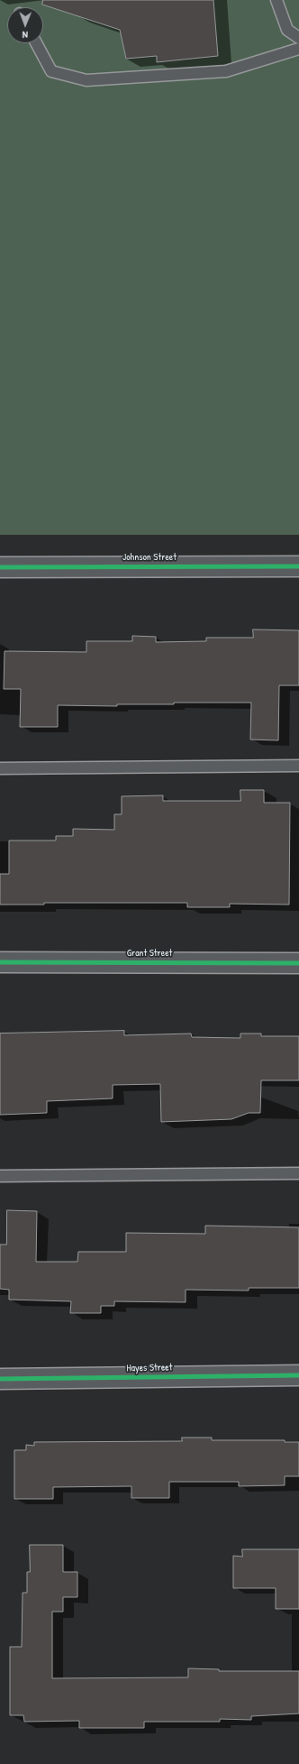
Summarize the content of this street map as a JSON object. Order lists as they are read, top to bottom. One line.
{"streets":{"street":["Johnson Street","Grant Street","Hayes Street"]},"north":"bottom"}
